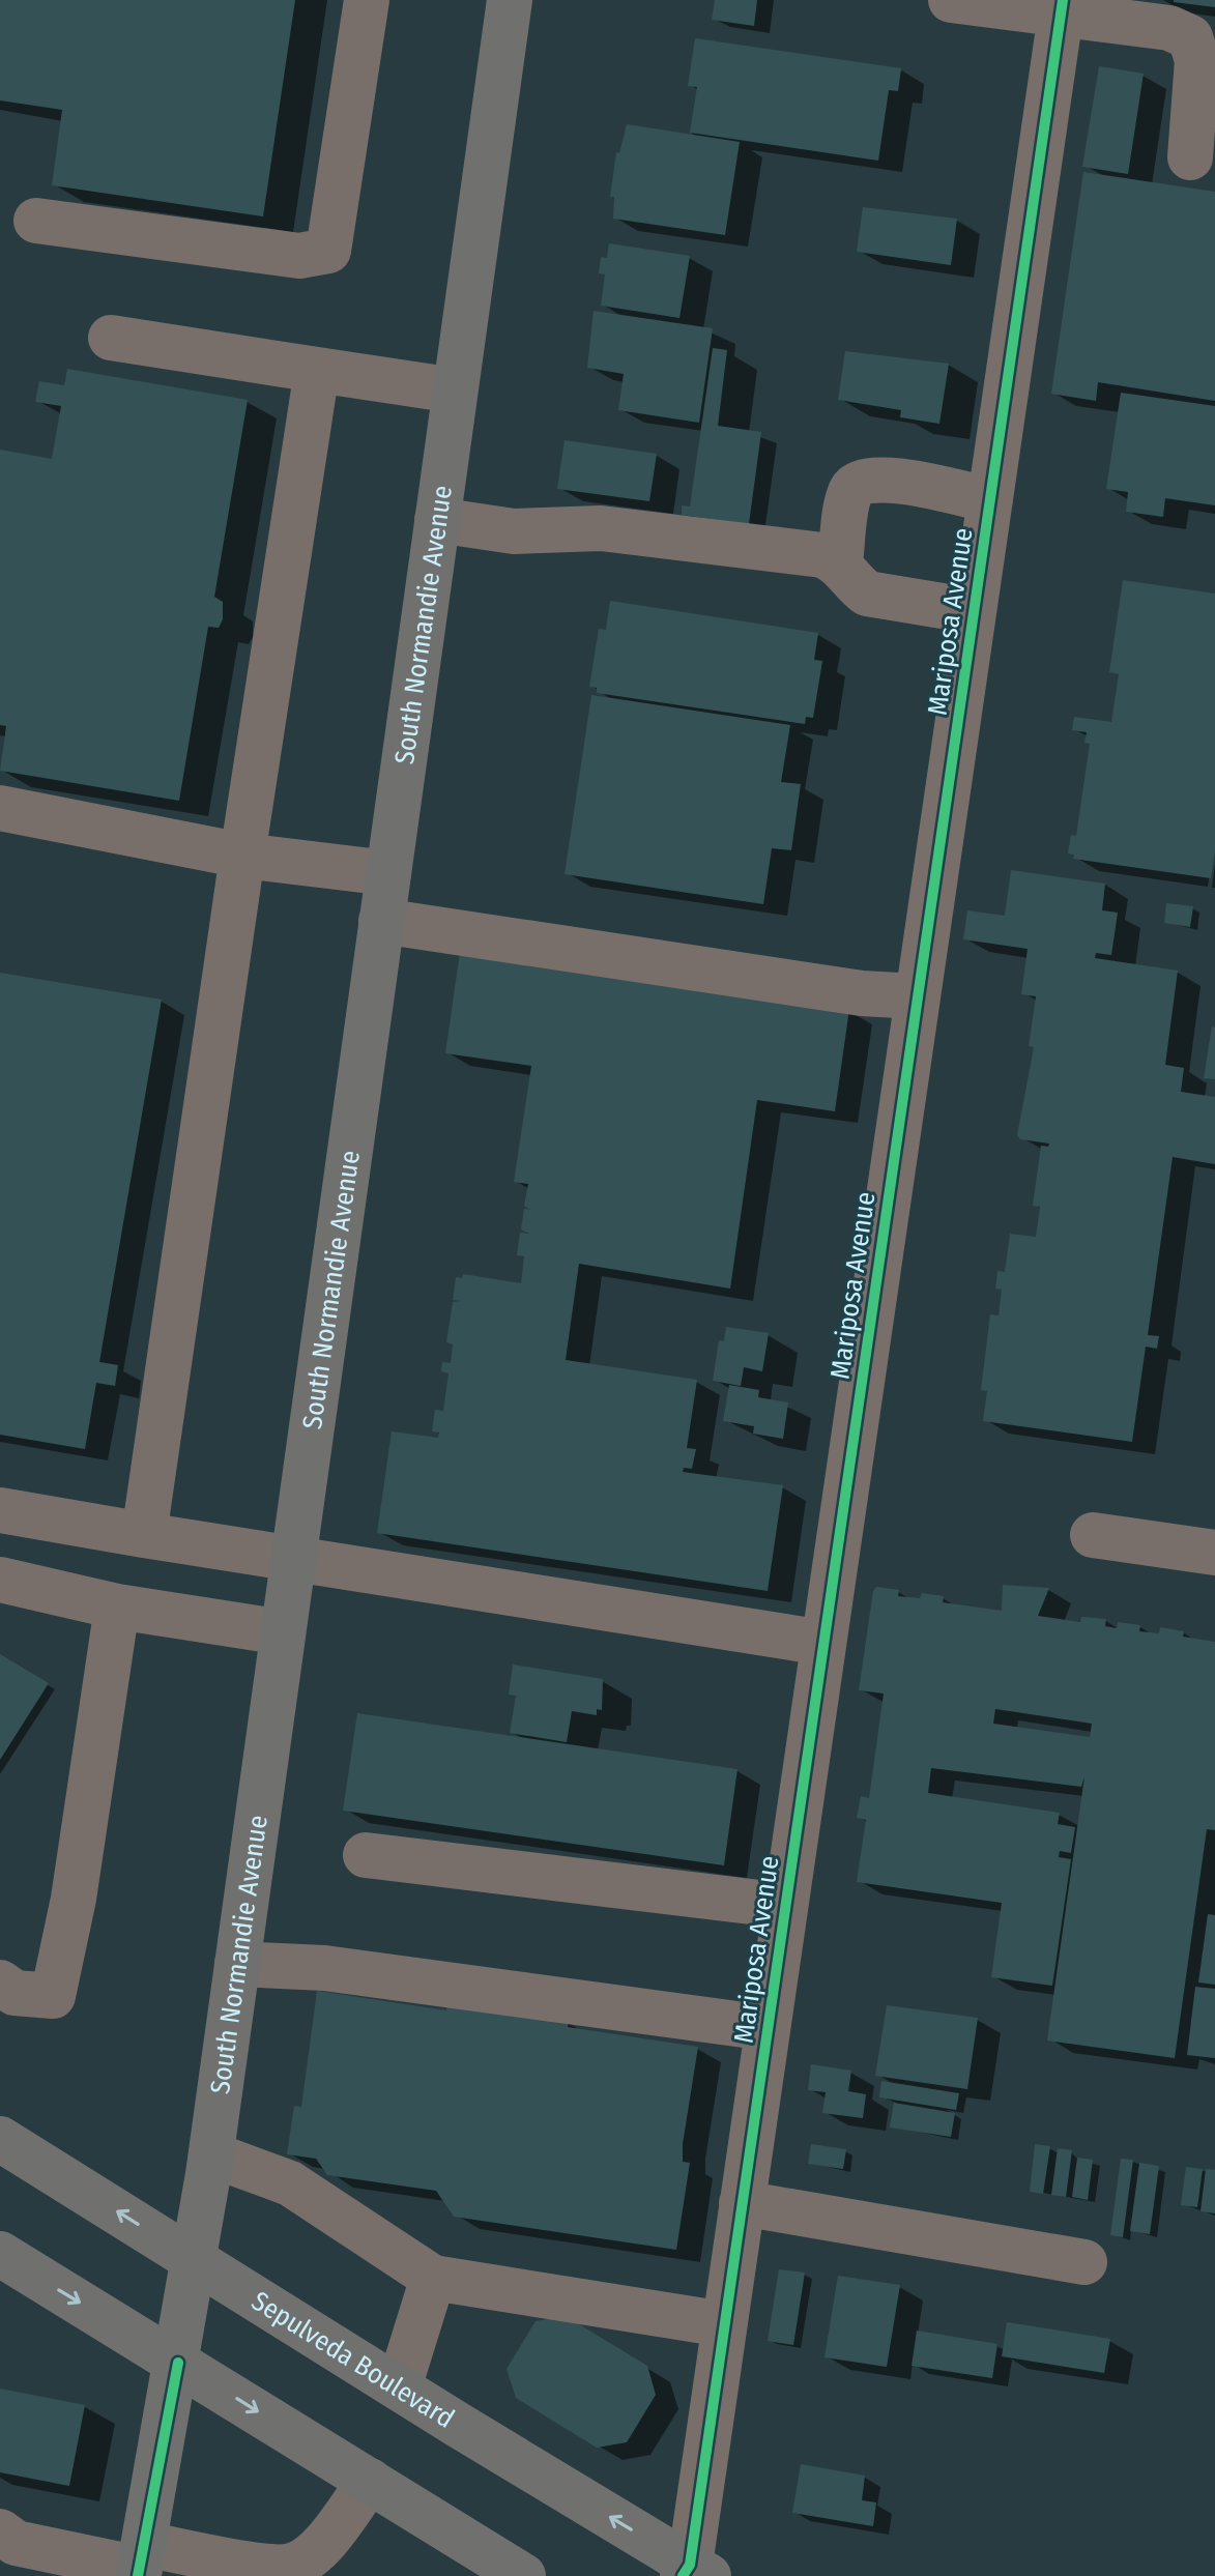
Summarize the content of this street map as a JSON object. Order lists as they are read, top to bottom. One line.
{"streets":{"main road":["South Normandie Avenue","Sepulveda Boulevard"],"street":["Mariposa Avenue"]},"crossings":[["Mariposa Avenue","Sepulveda Boulevard"],["South Normandie Avenue","Sepulveda Boulevard"]]}
